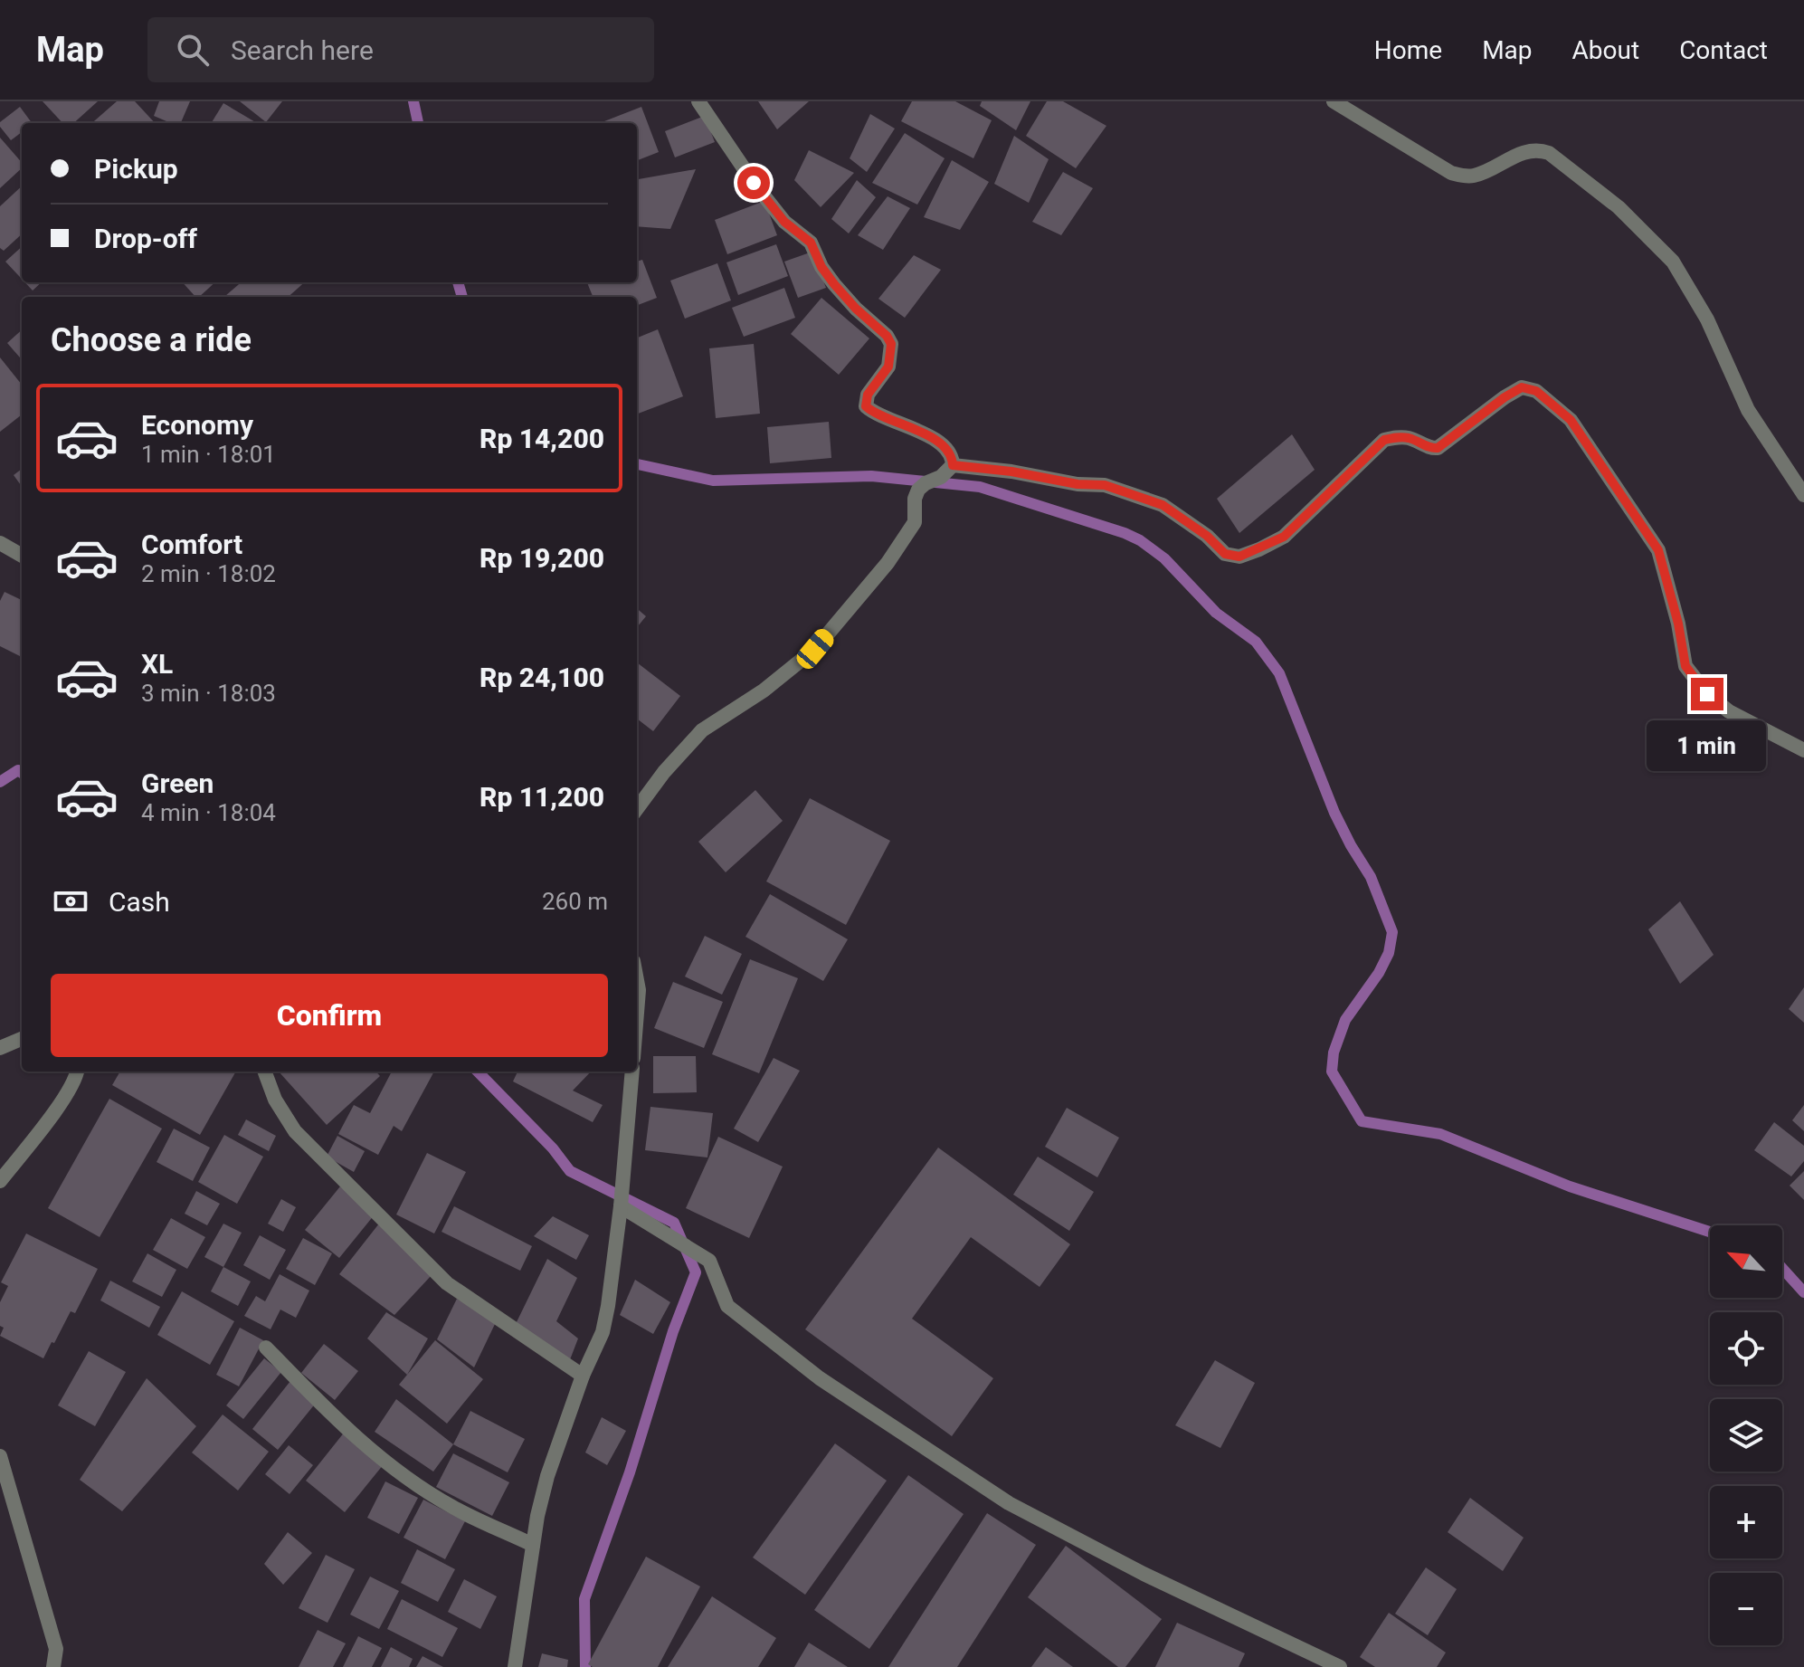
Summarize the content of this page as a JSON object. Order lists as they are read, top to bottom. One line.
{"north":"top left","page":{"header":"Map","search":"Search here","nav":["Home","Map","About","Contact"],"banner":["Pickup","Drop-off"],"heading":"Choose a ride","list":[{"name":"Economy","note":"1 min · 18:01","value":"Rp 14,200"},{"name":"Comfort","note":"2 min · 18:02","value":"Rp 19,200"},{"name":"XL","note":"3 min · 18:03","value":"Rp 24,100"},{"name":"Green","note":"4 min · 18:04","value":"Rp 11,200"}],"bubble":"1 min","pay":["Cash","260 m"],"buttons":"Confirm","map_buttons":["+","−"]}}
